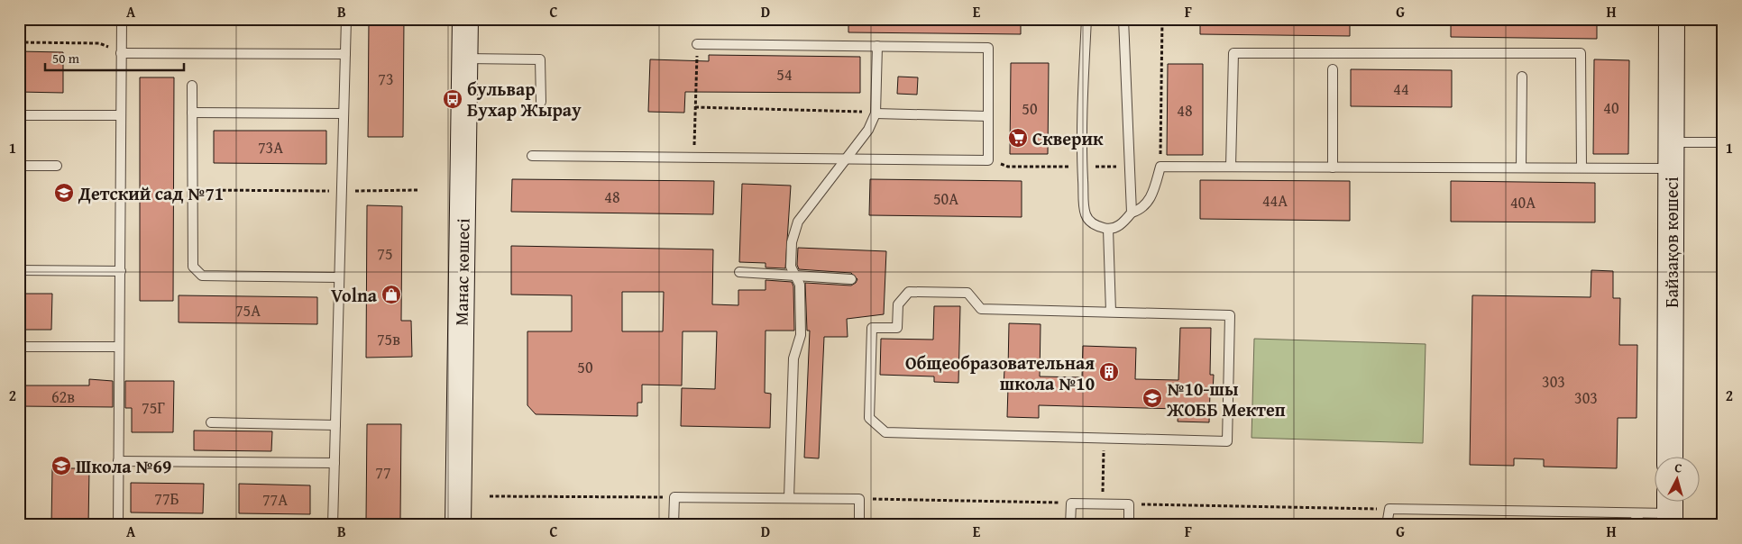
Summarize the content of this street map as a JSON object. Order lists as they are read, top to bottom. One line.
{"streets":{"street":["Байзақов көшесі","Манас көшесі"]},"places":{"bus stop":["бульвар Бухар Жырау"],"supermarket":["Скверик"],"school or university":["Детский сад №71","№10-шы ЖОББ Мектеп","Школа №69"],"shop":["Volna"],"building":["Общеобразовательная школа №10"]},"house_numbers":["54","73","44","40","50","48","73А","48","50А","44А","40А","75","75А","75в","50","303","62в","303","75Г","77","77Б","77А"],"scale_bar":"50 m","north":"top","grid":{"columns":["A","B","C","D","E","F","G","H"],"rows":["1","2"]}}
